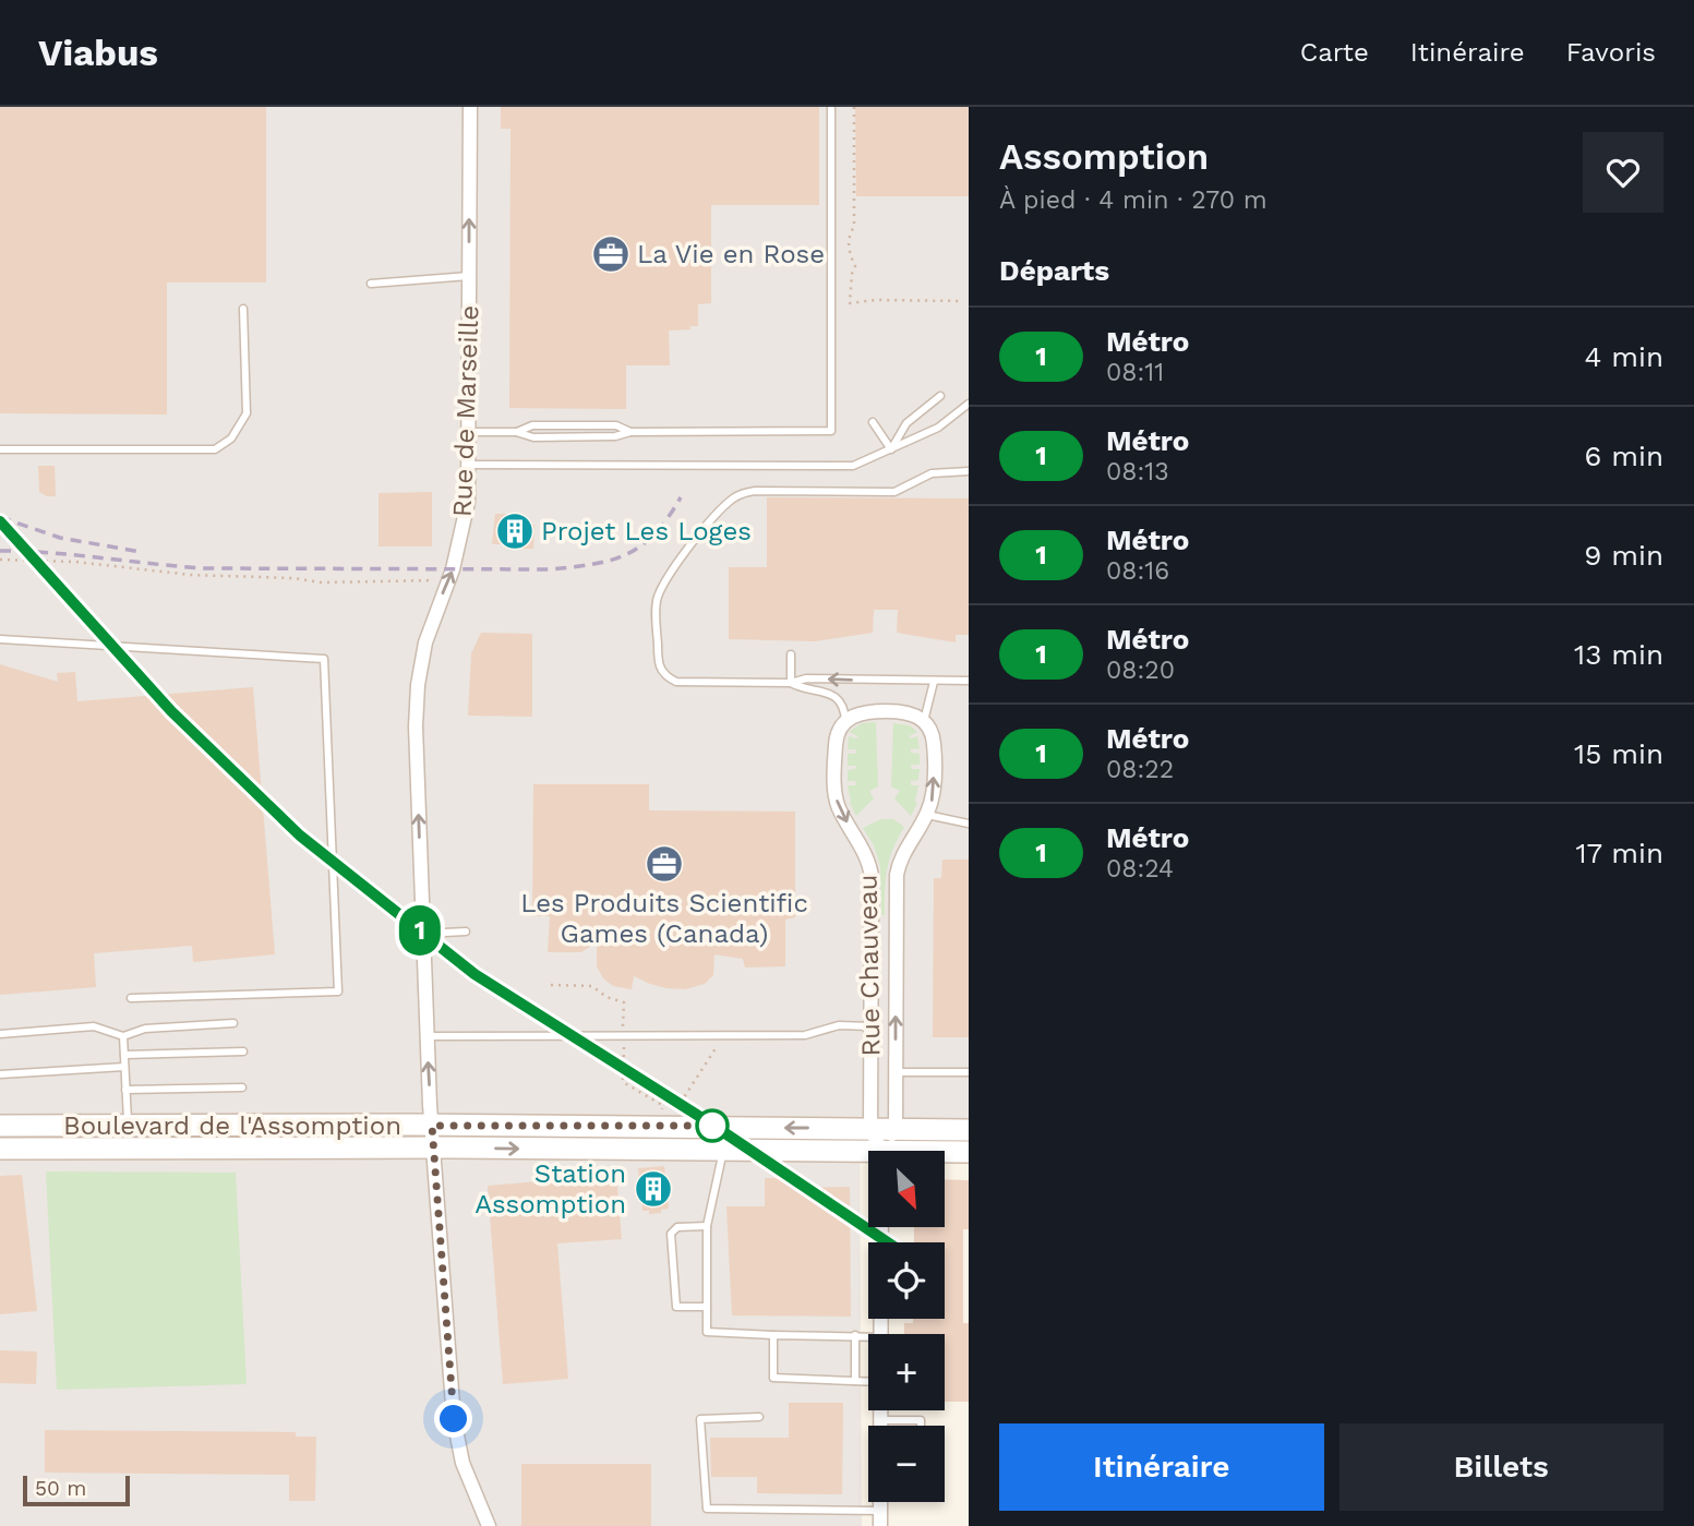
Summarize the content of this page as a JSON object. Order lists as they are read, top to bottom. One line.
{"streets":{"street":["Rue de Marseille","Rue Chauveau","Boulevard de l'Assomption"]},"crossings":[["Rue de Marseille","Boulevard de l'Assomption"],["Rue Chauveau","Boulevard de l'Assomption"]],"one_way":["Rue de Marseille"],"places":{"office":["La Vie en Rose","Les Produits Scientific Games (Canada)"],"building":["Projet Les Loges","Station Assomption"]},"lines":["metro line 1"],"scale_bar":"50 m","north":"bottom right","page":{"header":"Viabus","nav":["Carte","Itinéraire","Favoris"],"on_map":"1","heading":[["Assomption","À pied · 4 min · 270 m"],"Départs"],"list":[{"mark":"1","name":"Métro","note":"08:11","value":"4 min"},{"mark":"1","name":"Métro","note":"08:13","value":"6 min"},{"mark":"1","name":"Métro","note":"08:16","value":"9 min"},{"mark":"1","name":"Métro","note":"08:20","value":"13 min"},{"mark":"1","name":"Métro","note":"08:22","value":"15 min"},{"mark":"1","name":"Métro","note":"08:24","value":"17 min"}],"map_buttons":["+","−"],"buttons":["Itinéraire","Billets"],"scale":"50 m"}}
